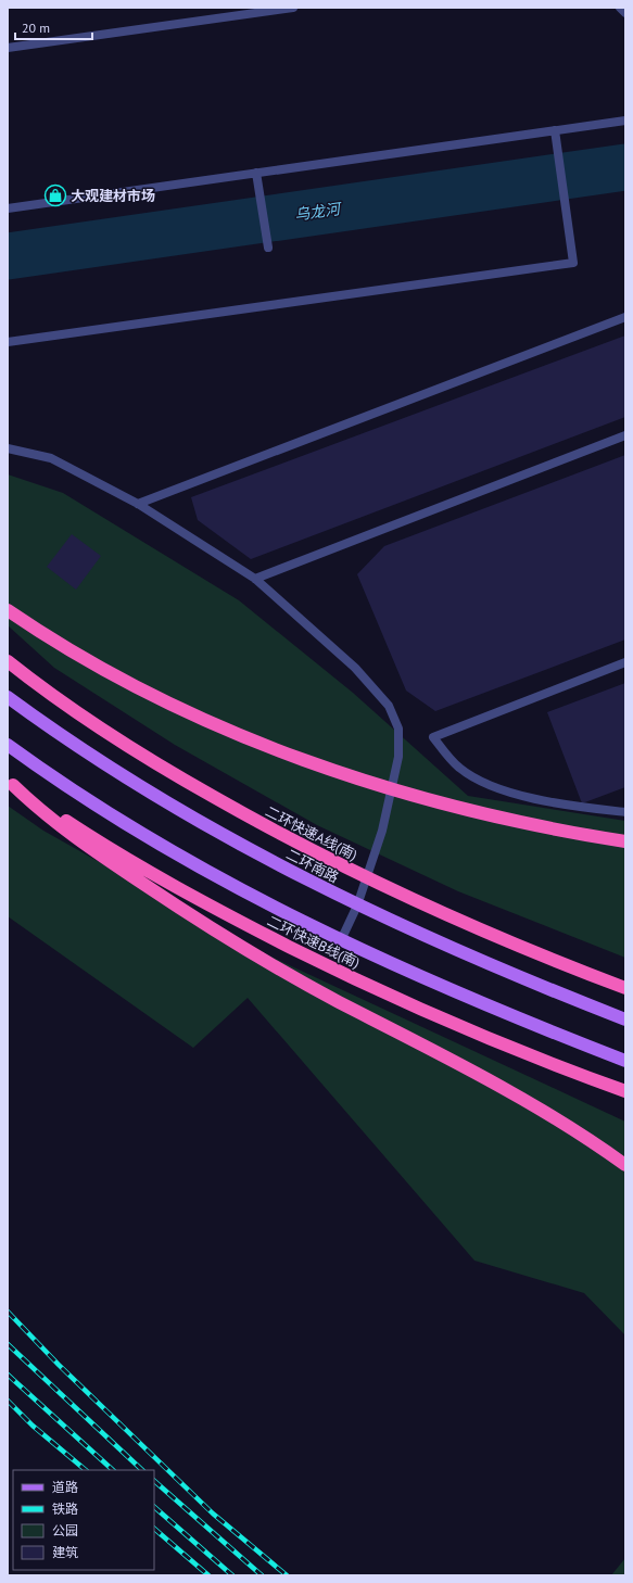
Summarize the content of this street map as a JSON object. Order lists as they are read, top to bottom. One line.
{"streets":{"highway":["二环快速A线(南)","二环快速B线(南)"],"main road":["二环南路"]},"water":["乌龙河"],"places":{"shop":["大观建材市场"]},"legend":["道路","铁路","公园","建筑"],"scale_bar":"20 m"}
